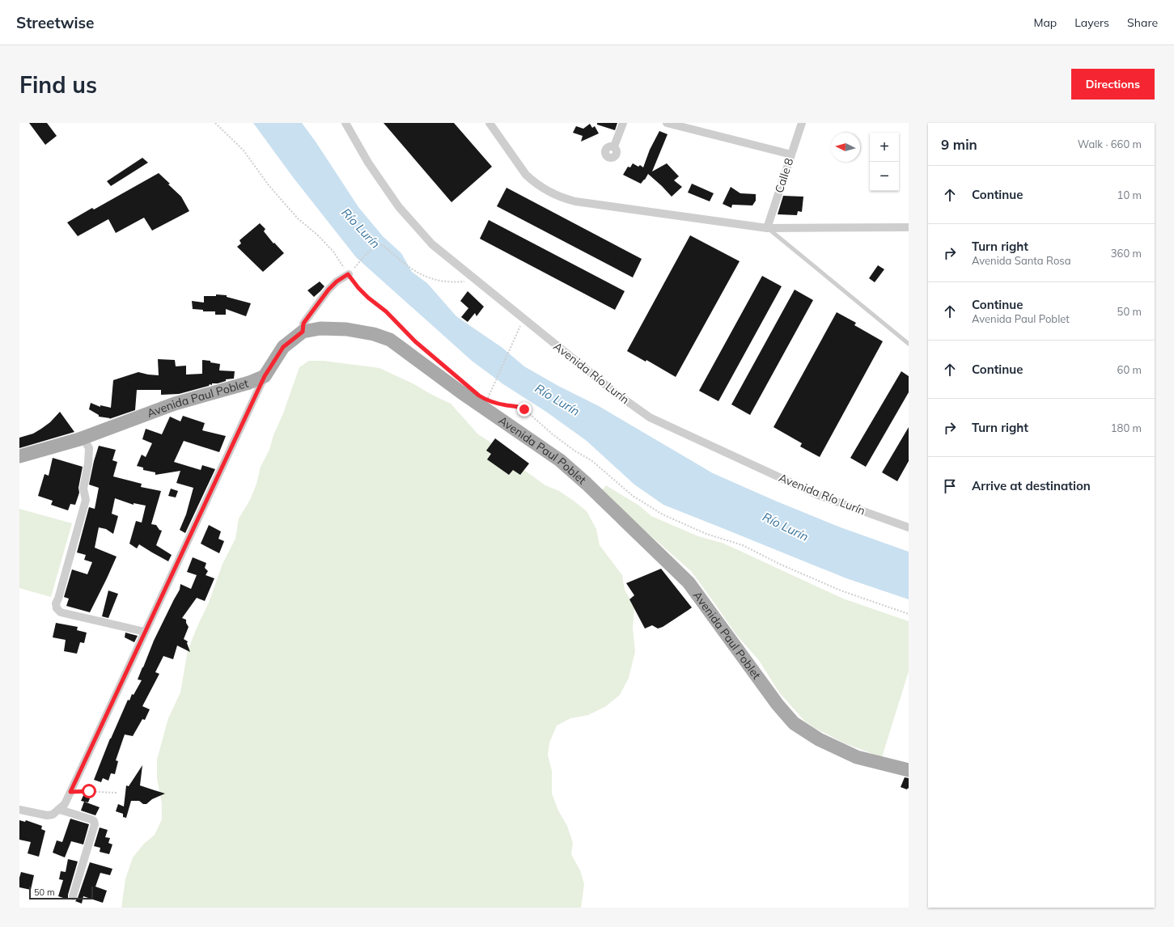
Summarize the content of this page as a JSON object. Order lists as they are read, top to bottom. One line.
{"streets":{"main road":["Avenida Paul Poblet"],"street":["Calle 8","Avenida Río Lurín"]},"water":["Río Lurín"],"scale_bar":"50 m","north":"left","page":{"header":"Streetwise","nav":["Map","Layers","Share"],"buttons":"Directions","title":"Find us","heading":["9 min","Walk · 660 m"],"map_buttons":["+","−"],"list":[["Continue","10 m"],["Turn right","Avenida Santa Rosa","360 m"],["Continue","Avenida Paul Poblet","50 m"],["Continue","60 m"],["Turn right","180 m"],"Arrive at destination"],"scale":"50 m"}}
